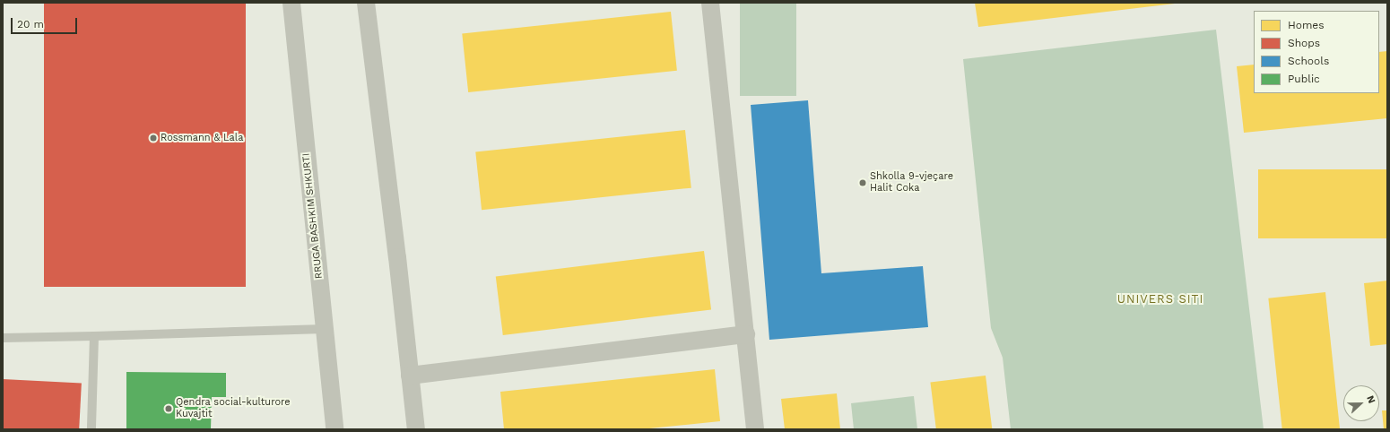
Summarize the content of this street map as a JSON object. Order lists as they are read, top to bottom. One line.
{"streets":{"street":["RRUGA BASHKIM SHKURTI"]},"districts":["UNIVERS SITI"],"places":["Rossmann & Lala","Shkolla 9-vjeçare Halit Coka","Qendra social-kulturore Kuvajtit"],"legend":["Homes","Shops","Schools","Public"],"scale_bar":"20 m","north":"right"}
